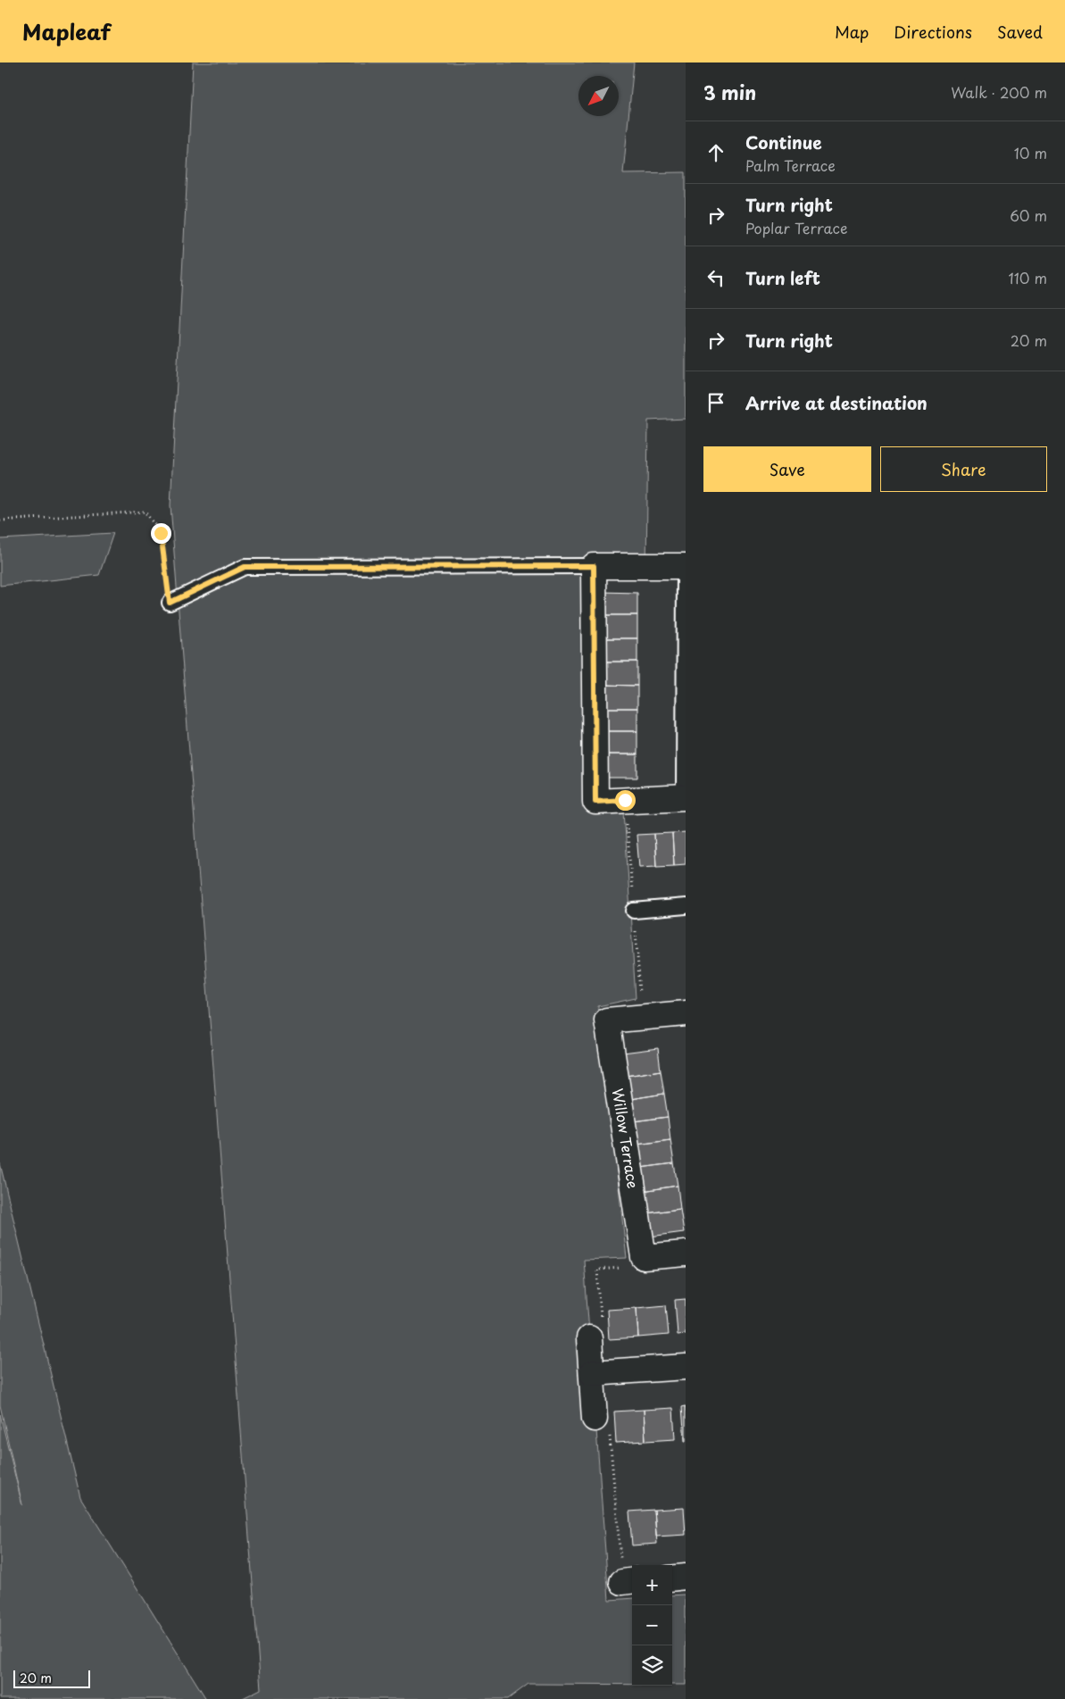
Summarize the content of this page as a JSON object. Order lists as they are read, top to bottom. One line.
{"streets":{"street":["Willow Terrace"]},"scale_bar":"20 m","north":"bottom left","page":{"header":"Mapleaf","nav":["Map","Directions","Saved"],"heading":["3 min","Walk · 200 m"],"list":[["Continue","Palm Terrace","10 m"],["Turn right","Poplar Terrace","60 m"],["Turn left","110 m"],["Turn right","20 m"],"Arrive at destination"],"buttons":["Save","Share"],"map_buttons":["+","−"],"scale":"20 m"}}
